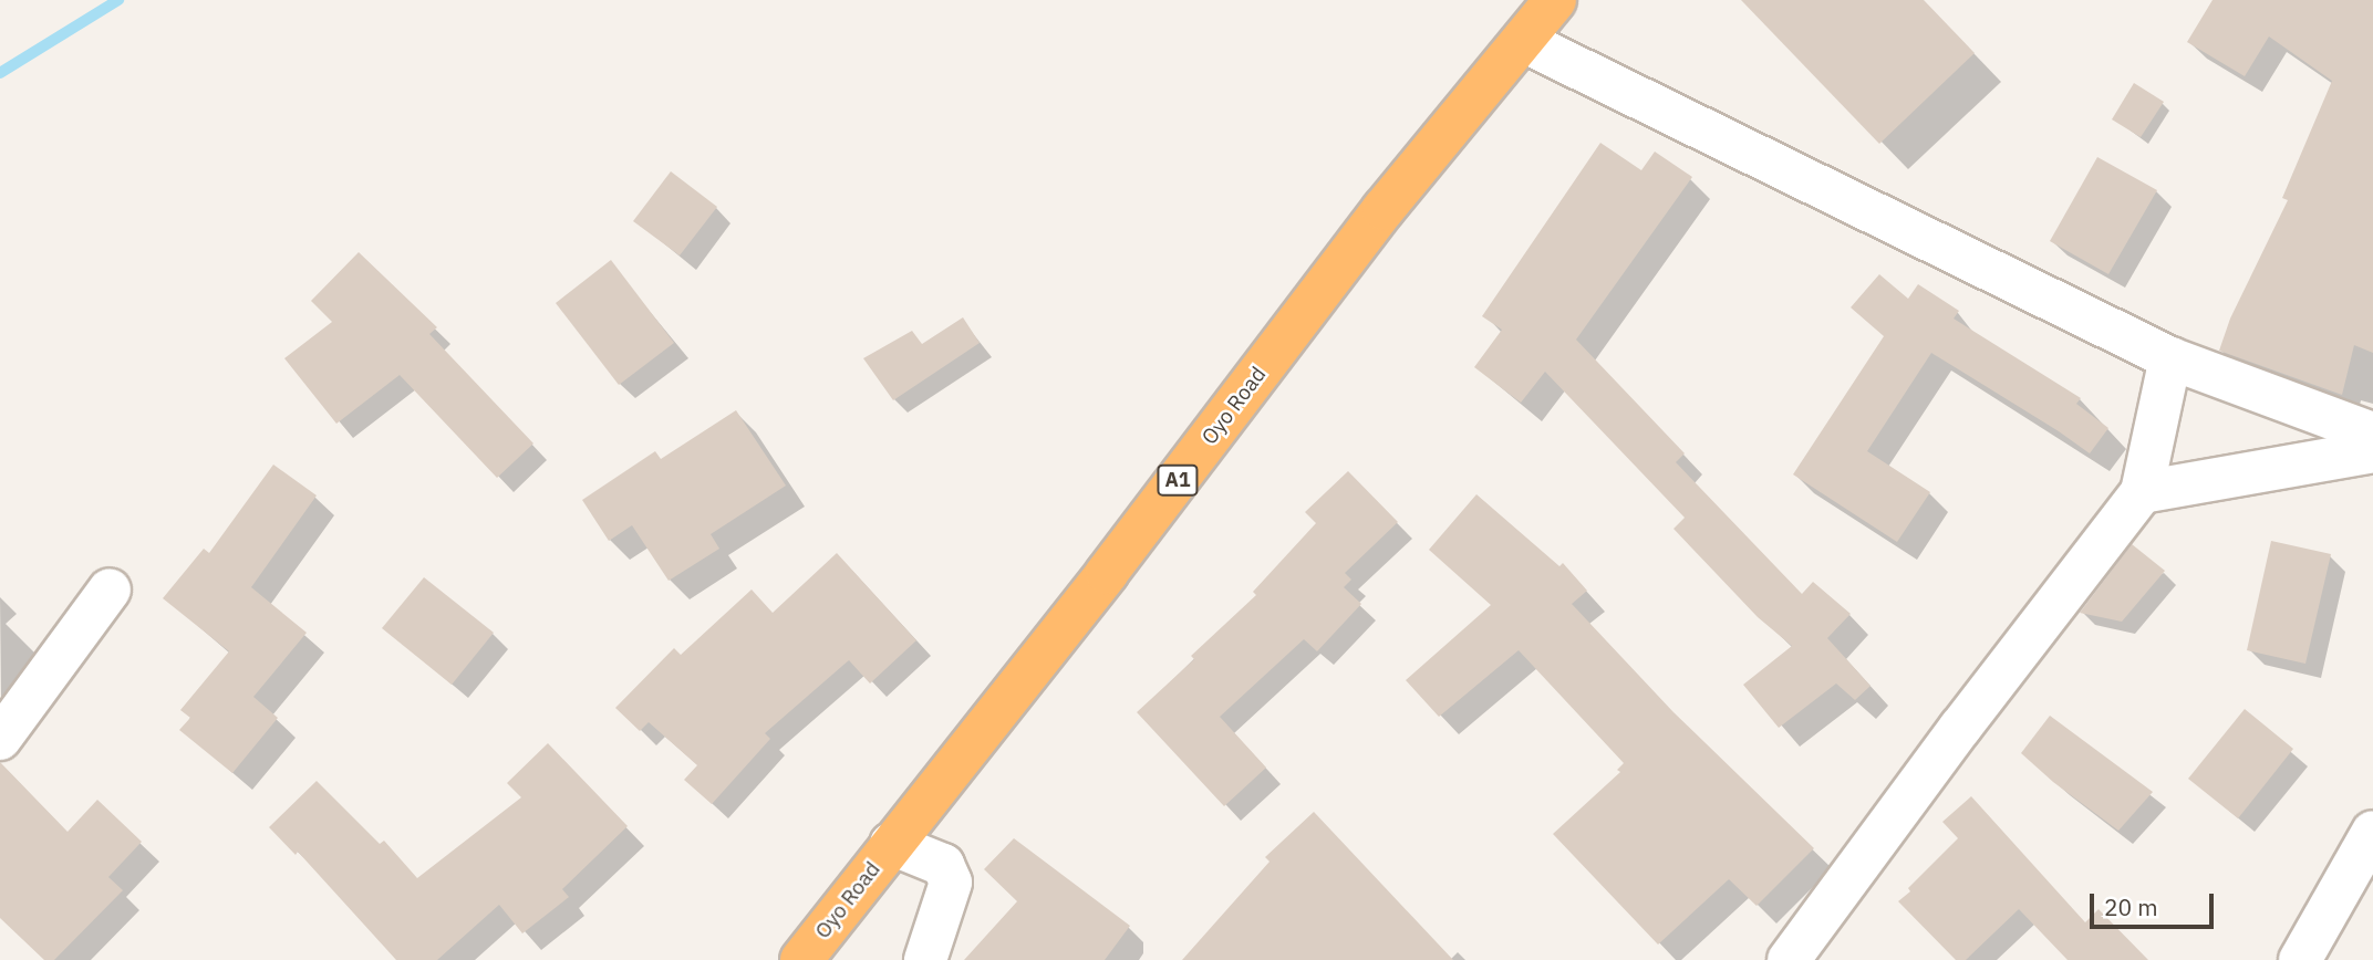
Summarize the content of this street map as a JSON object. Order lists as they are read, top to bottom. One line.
{"streets":{"highway":["Oyo Road","A1"]},"scale_bar":"20 m"}
